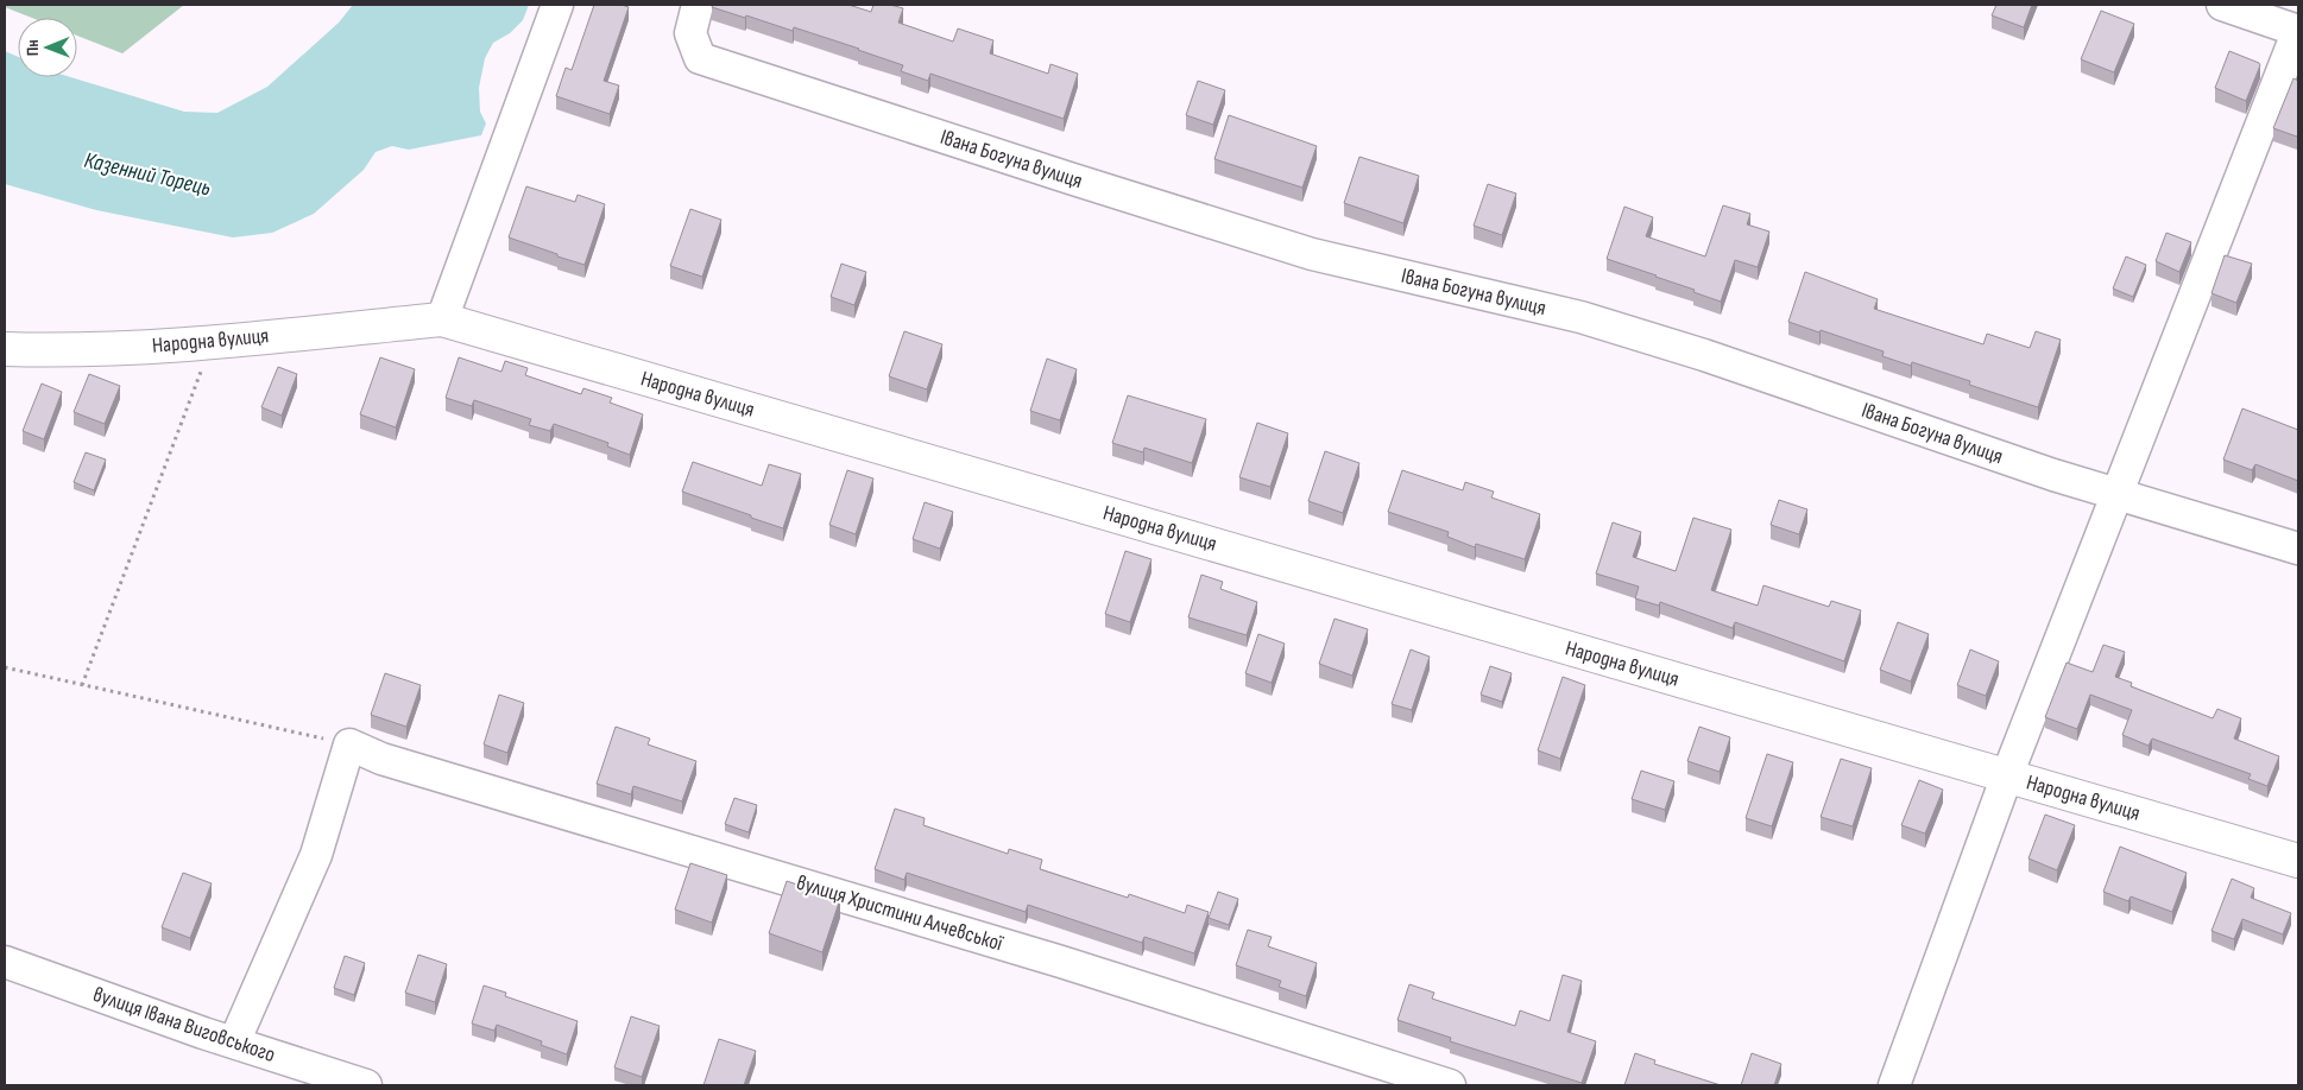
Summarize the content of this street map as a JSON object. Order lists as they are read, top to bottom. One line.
{"streets":{"street":["Івана Богуна вулиця","Народна вулиця","вулиця Христини Алчевської","вулиця Івана Виговського"]},"water":["Казенний Торець"],"north":"left"}
